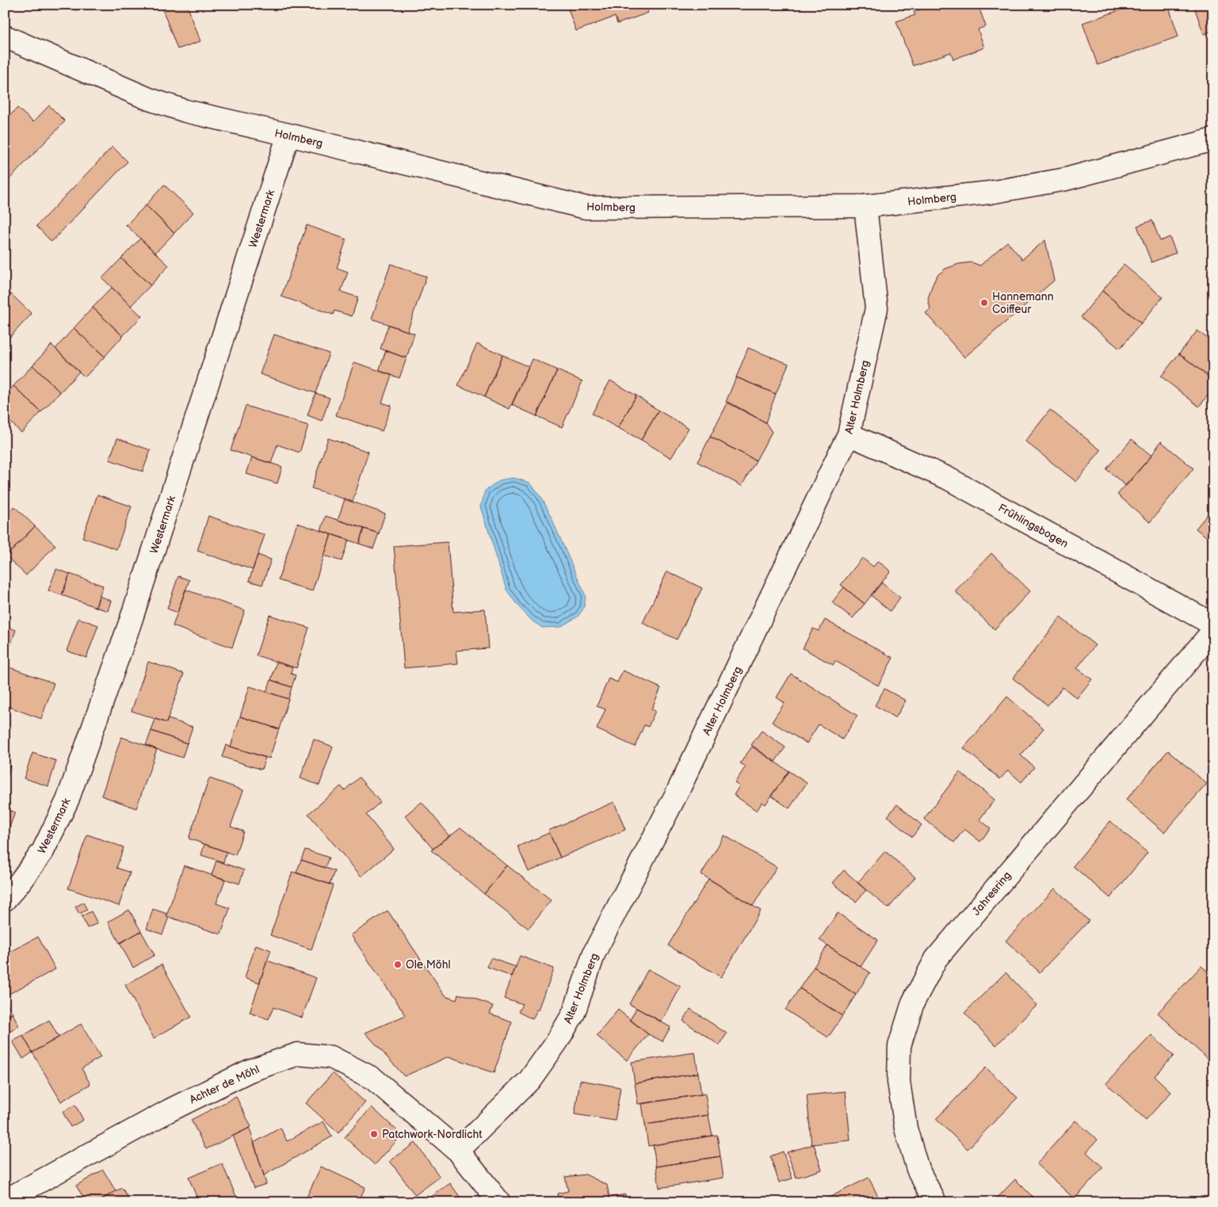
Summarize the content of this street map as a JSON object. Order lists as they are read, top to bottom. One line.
{"streets":{"street":["Holmberg","Westermark","Alter Holmberg","Frühlingsbogen","Jahresring","Achter de Möhl"]},"crossings":[["Holmberg","Westermark"],["Holmberg","Alter Holmberg"],["Alter Holmberg","Frühlingsbogen"],["Alter Holmberg","Achter de Möhl"]],"places":["Hannemann Coiffeur","Ole Möhl","Patchwork-Nordlicht"]}
